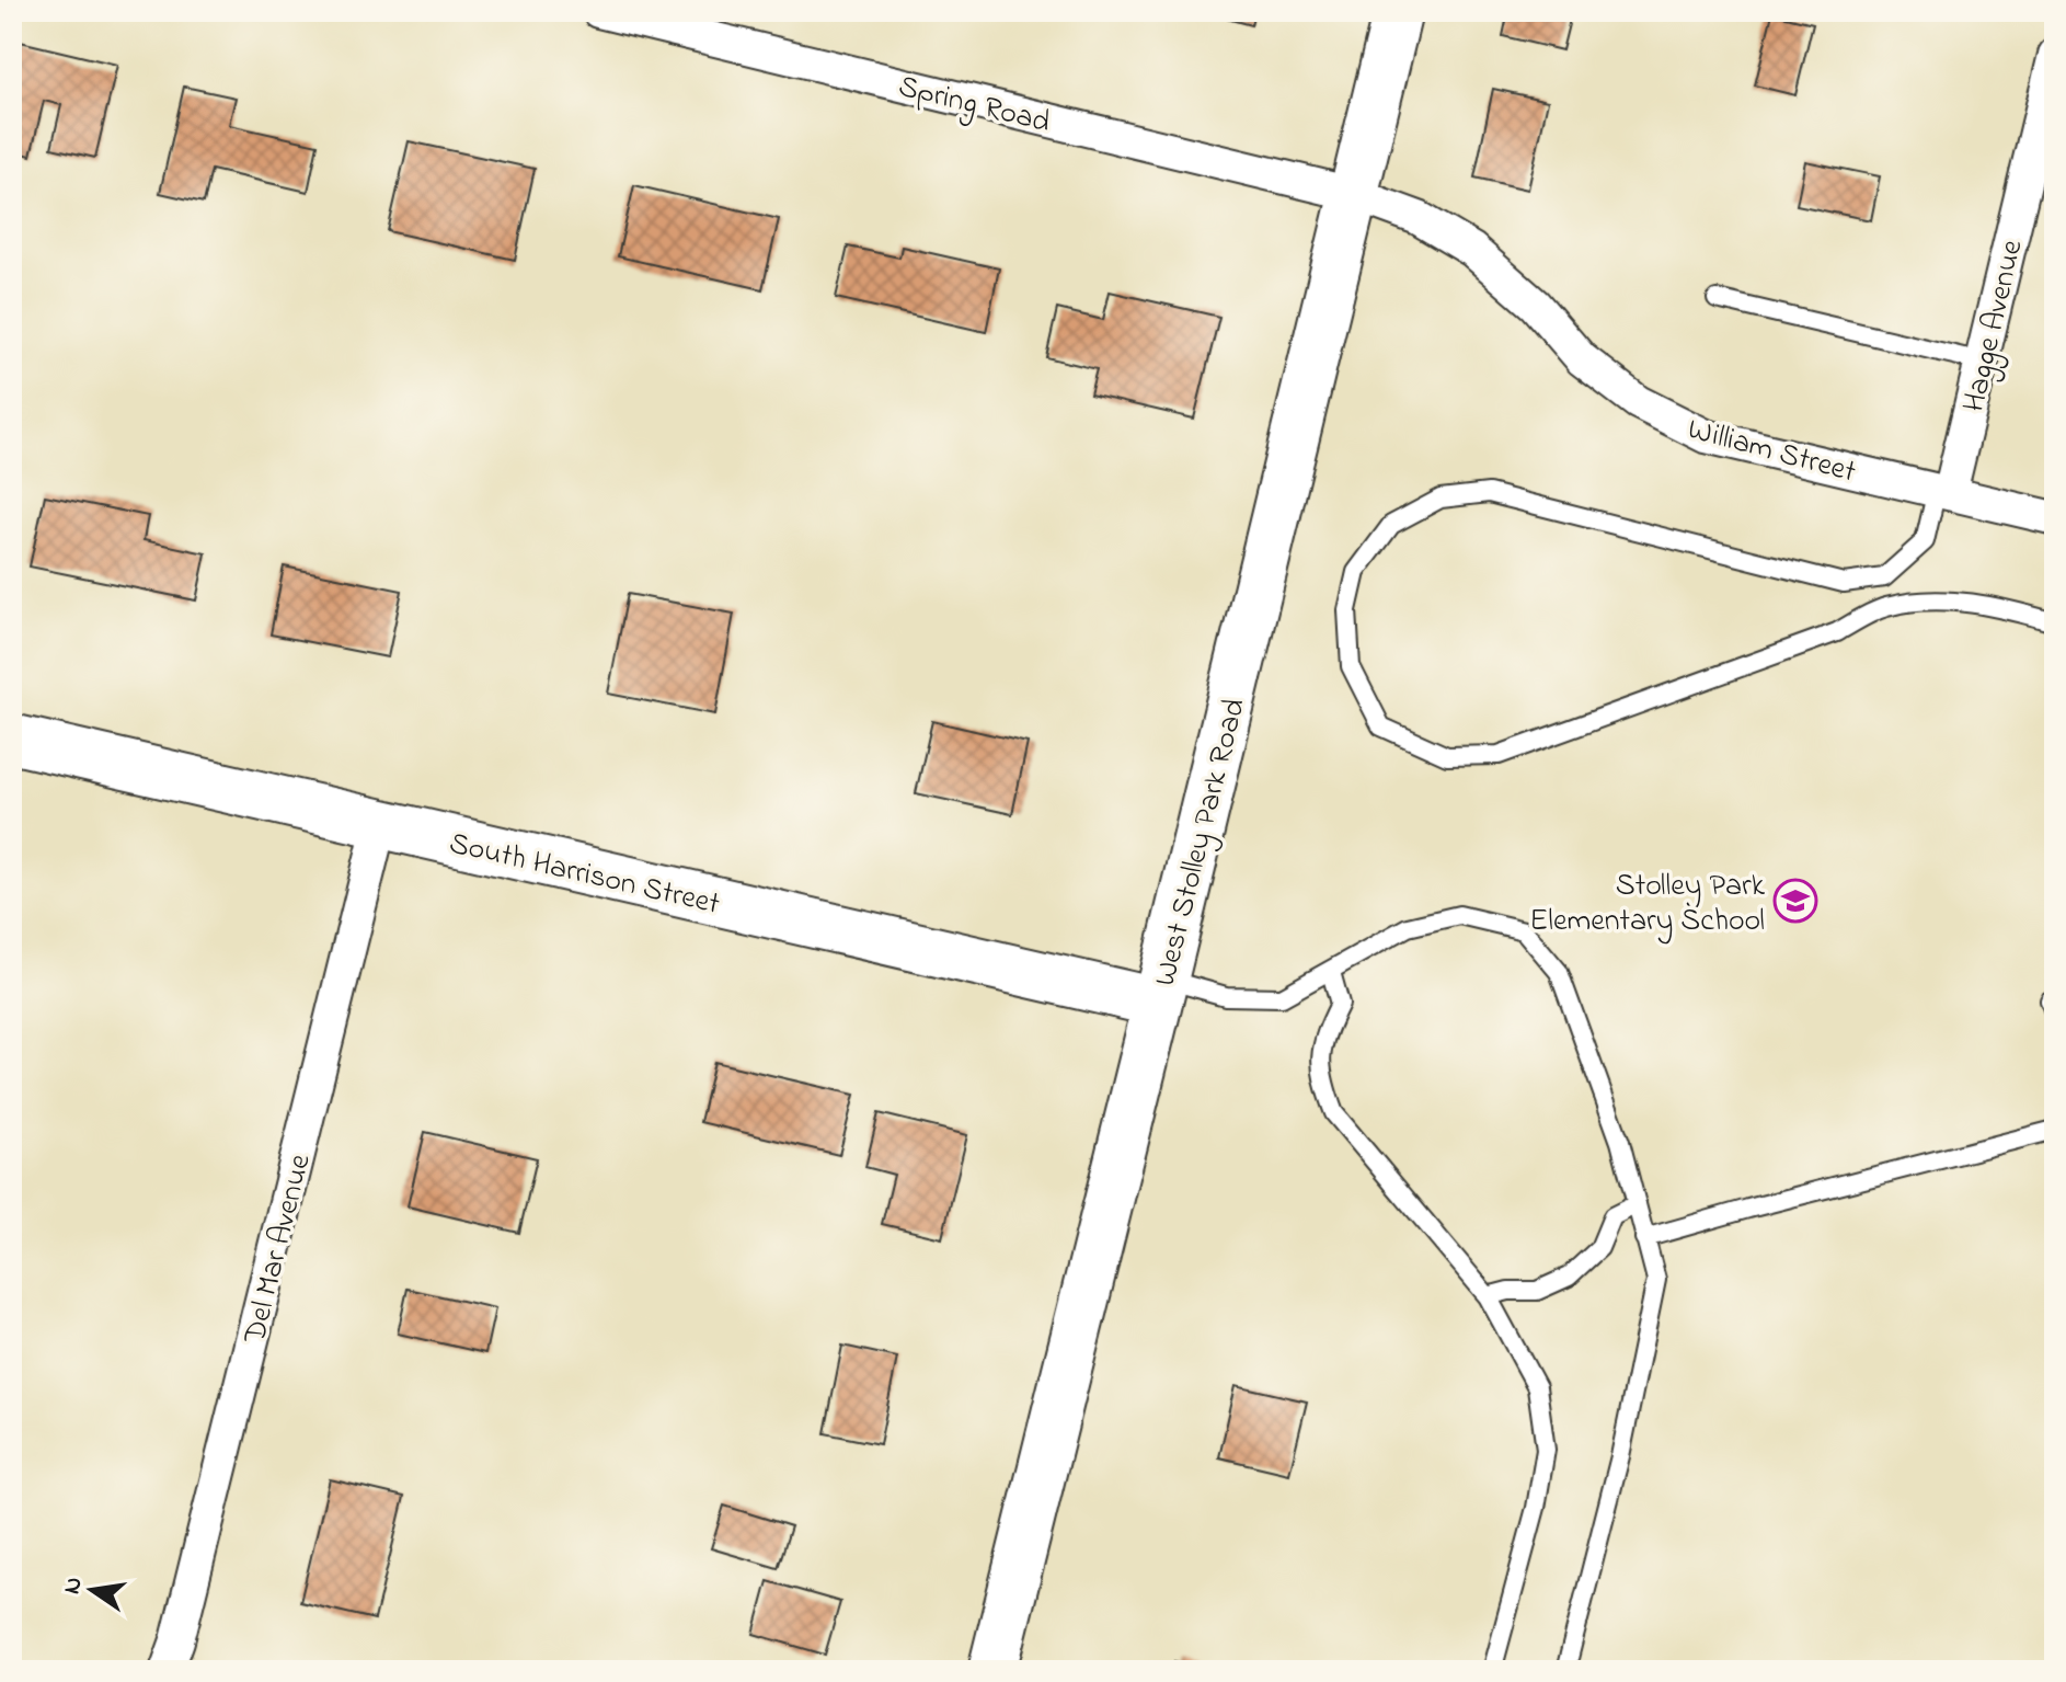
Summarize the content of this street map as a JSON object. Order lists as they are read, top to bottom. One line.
{"streets":{"main road":["West Stolley Park Road","South Harrison Street"],"street":["Spring Road","Hagge Avenue","William Street","Del Mar Avenue"]},"crossings":[["Spring Road","William Street"],["Spring Road","West Stolley Park Road"],["Hagge Avenue","William Street"],["William Street","West Stolley Park Road"],["West Stolley Park Road","South Harrison Street"],["South Harrison Street","Del Mar Avenue"]],"places":{"school or university":["Stolley Park Elementary School"]},"north":"left"}
